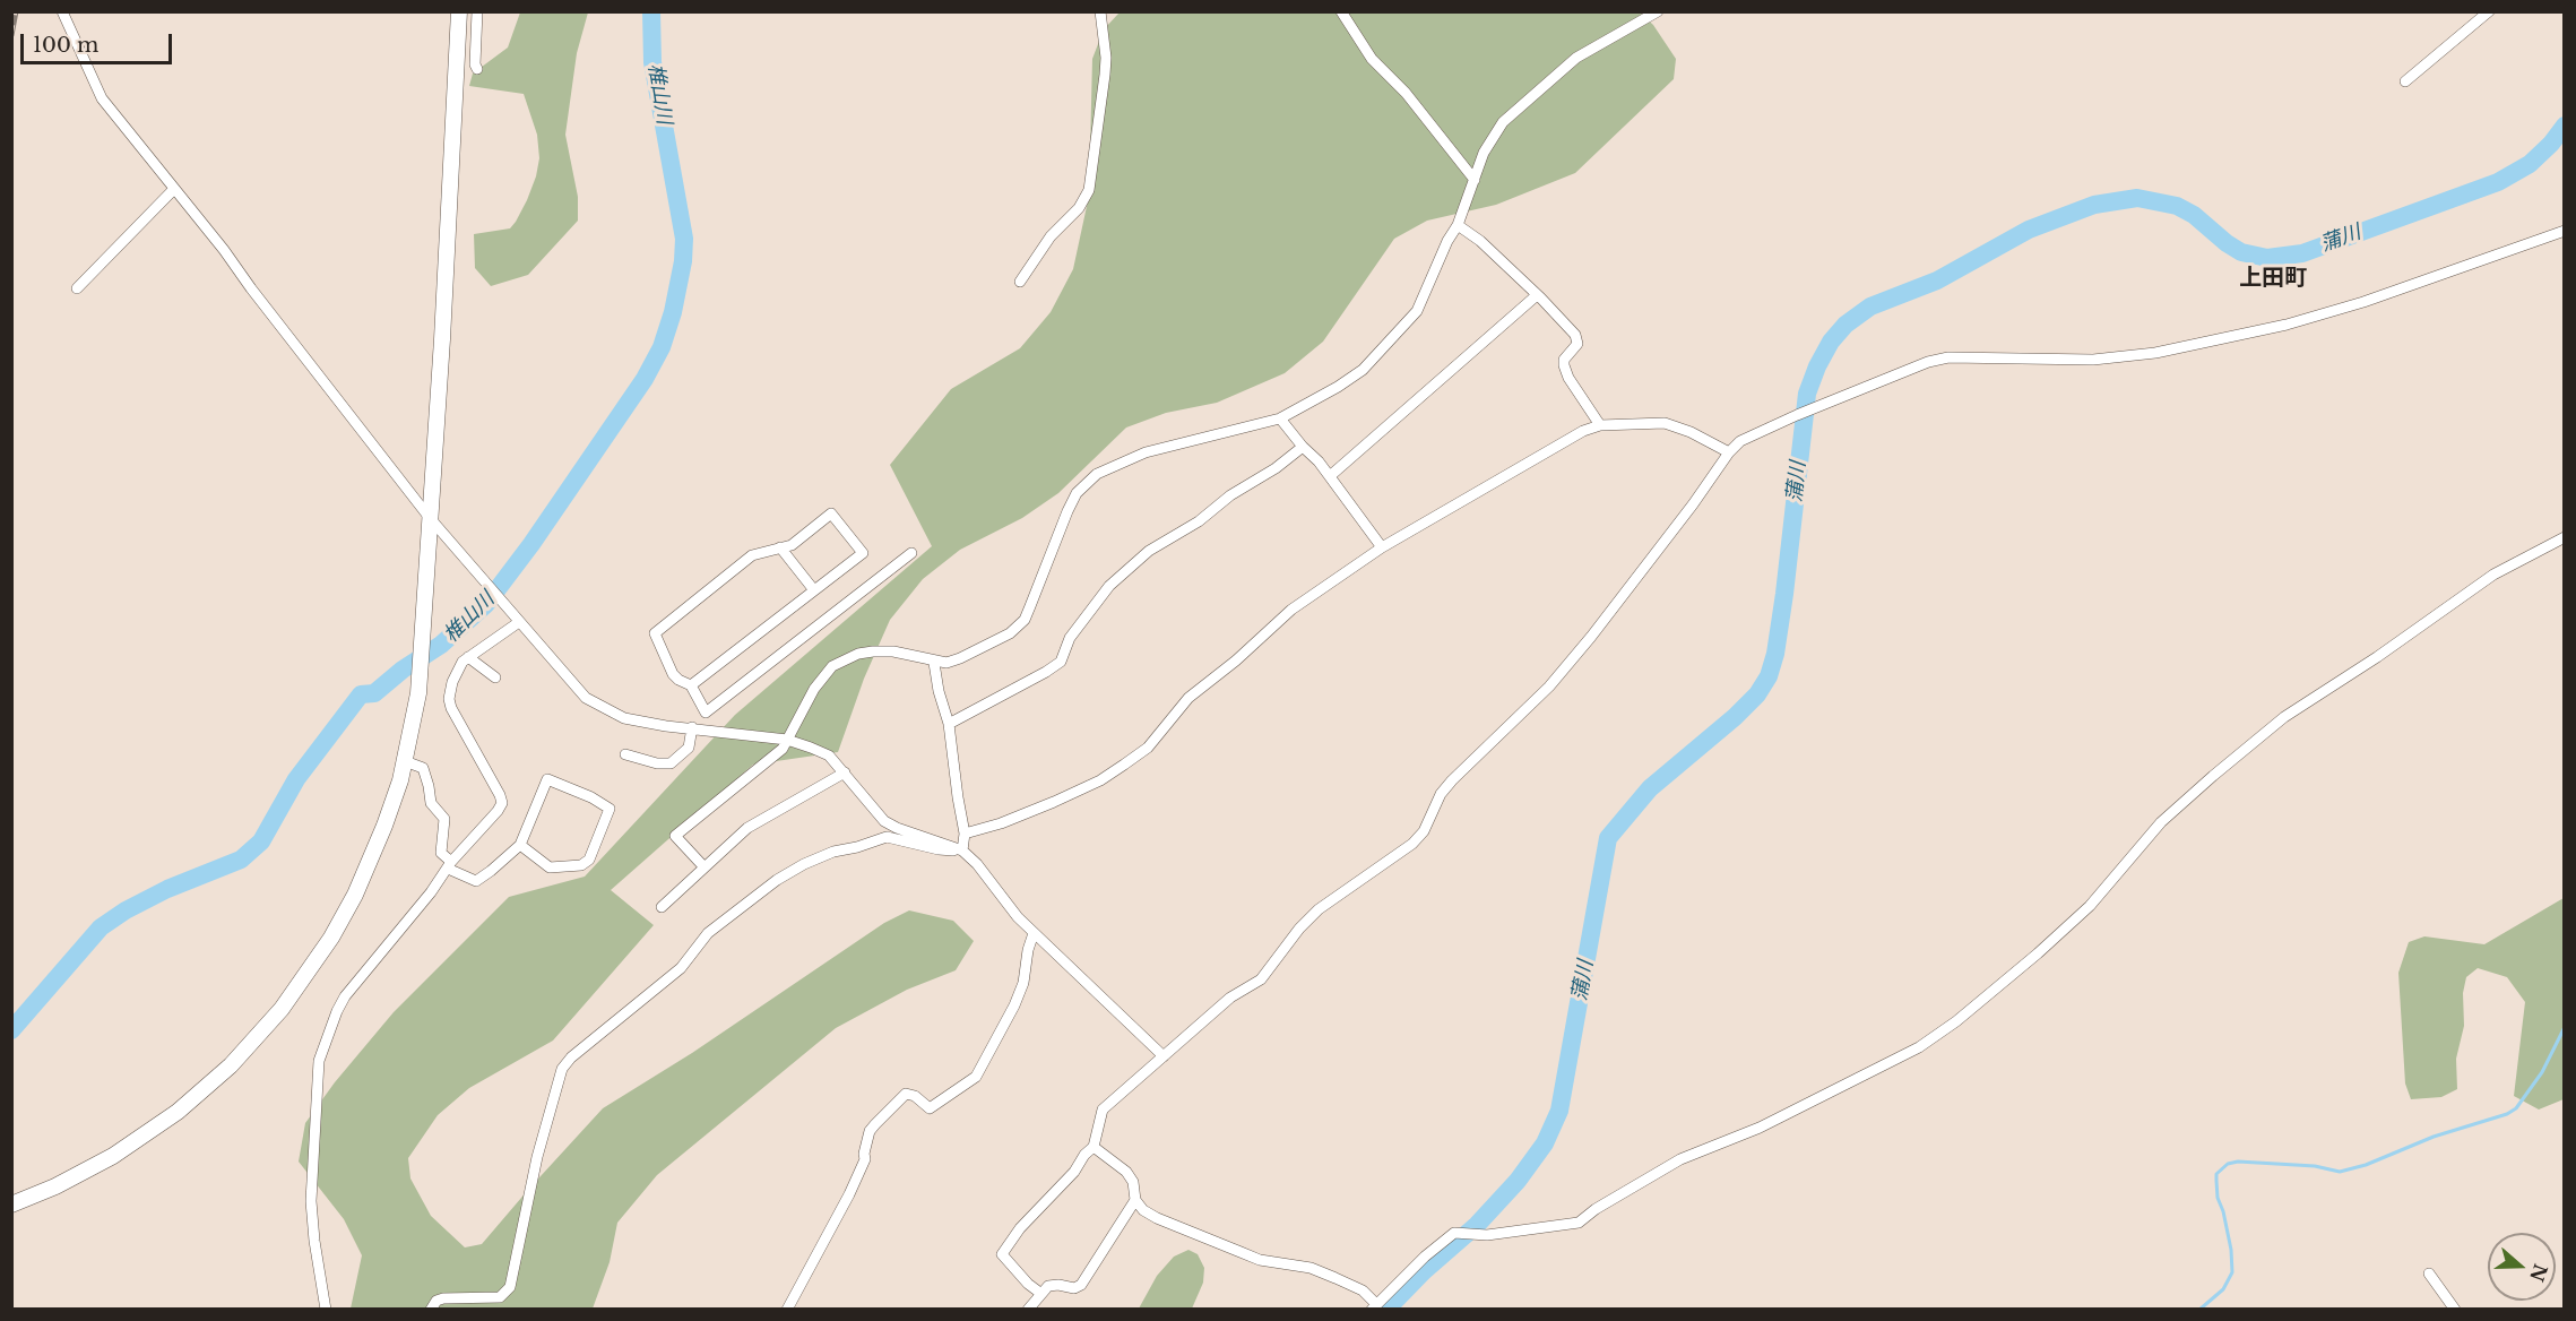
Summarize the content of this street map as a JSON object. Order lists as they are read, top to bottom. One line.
{"districts":["上田町"],"water":["椎山川","蒲川"],"scale_bar":"100 m","north":"right"}
